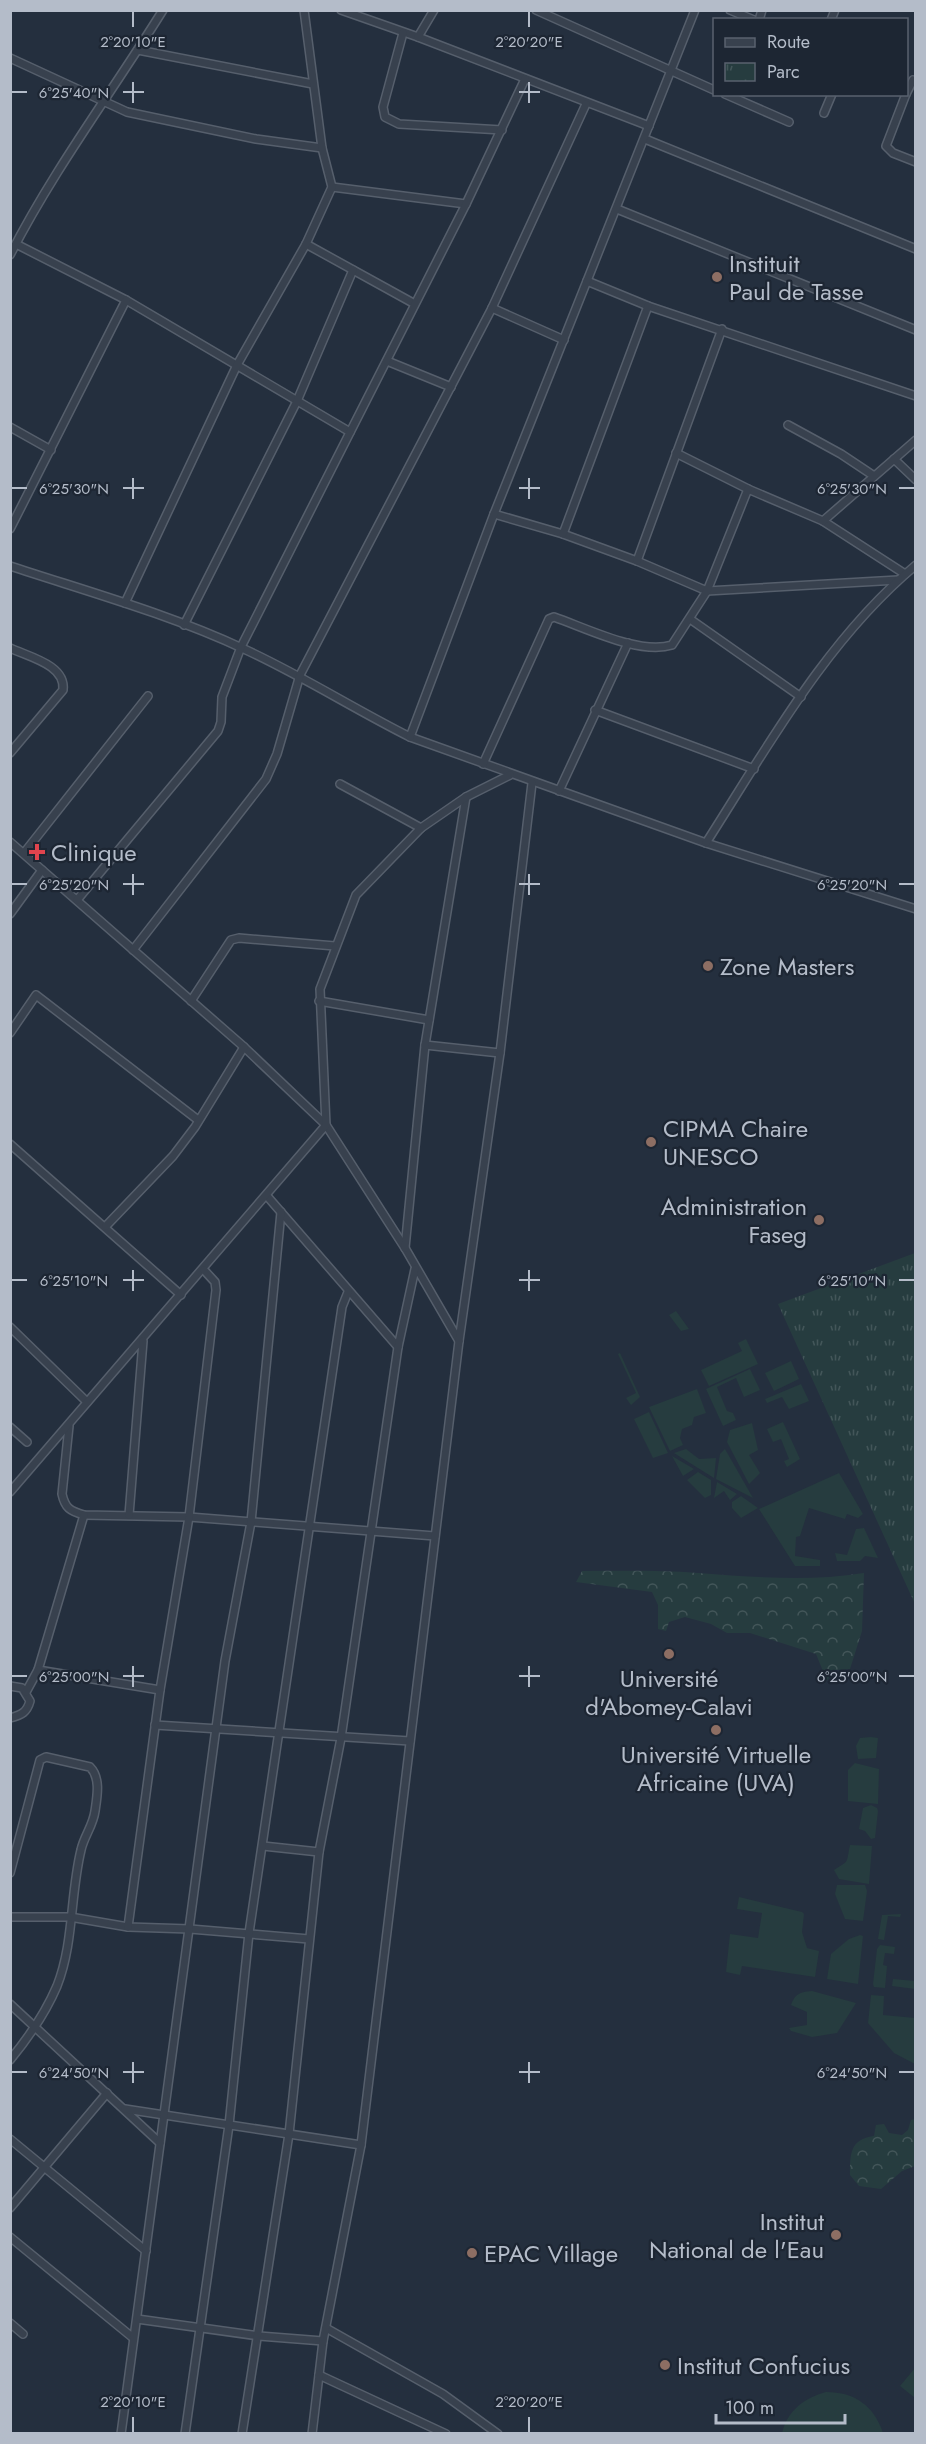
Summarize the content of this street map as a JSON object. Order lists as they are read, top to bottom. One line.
{"places":{"other":["Instituit Paul de Tasse","Zone Masters","CIPMA Chaire UNESCO","Administration Faseg","Université d'Abomey-Calavi","Université Virtuelle Africaine (UVA)","Institut National de l'Eau","EPAC Village","Institut Confucius"],"health":["Clinique"]},"legend":["Route","Parc"],"scale_bar":"100 m","coordinates":["2°20'10\"E","2°20'20\"E","6°25'40\"N","6°25'30\"N","6°25'20\"N","6°25'10\"N","6°25'00\"N","6°24'50\"N"]}
